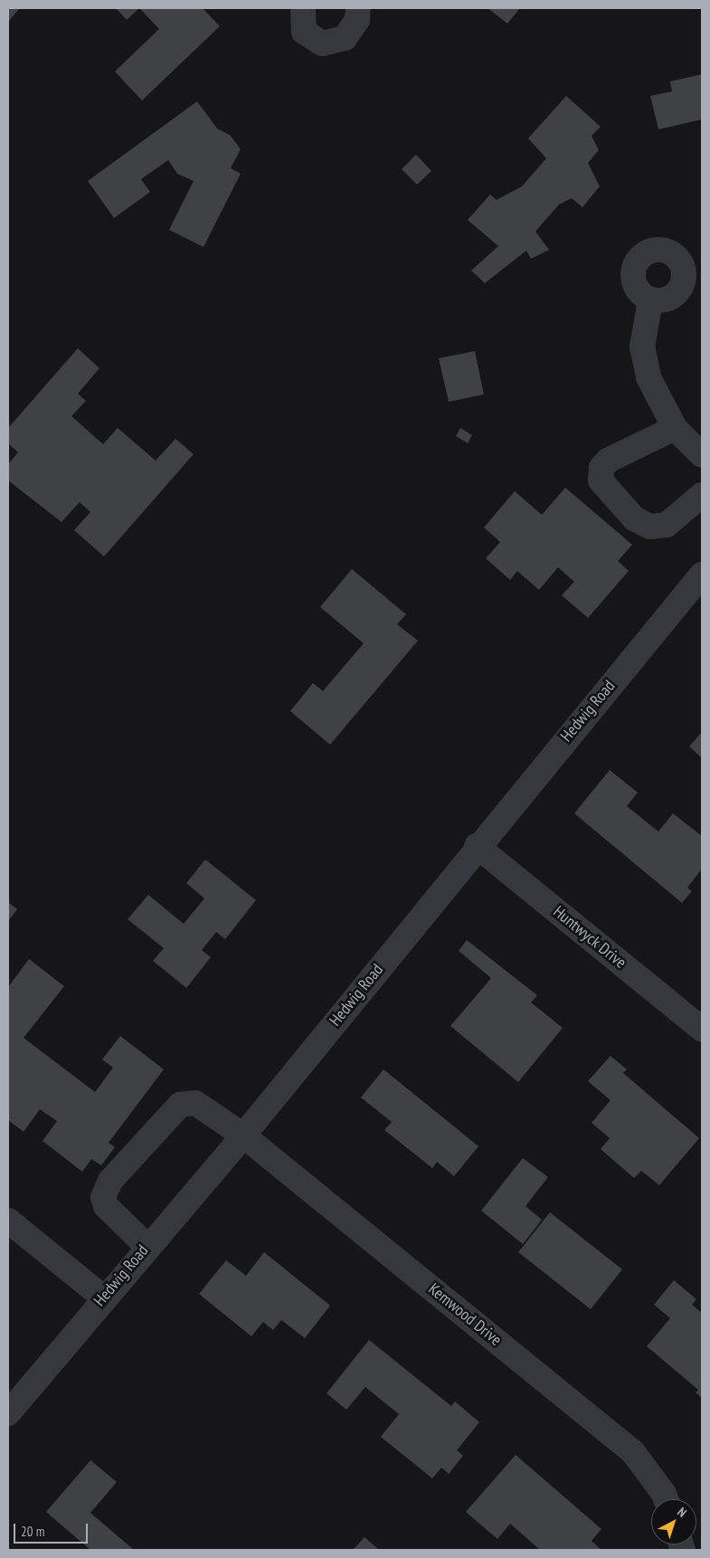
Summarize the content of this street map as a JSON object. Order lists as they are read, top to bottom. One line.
{"streets":{"street":["Hedwig Road","Huntwyck Drive","Kemwood Drive"]},"crossings":[["Hedwig Road","Huntwyck Drive"],["Hedwig Road","Kemwood Drive"]],"scale_bar":"20 m","north":"top right"}
